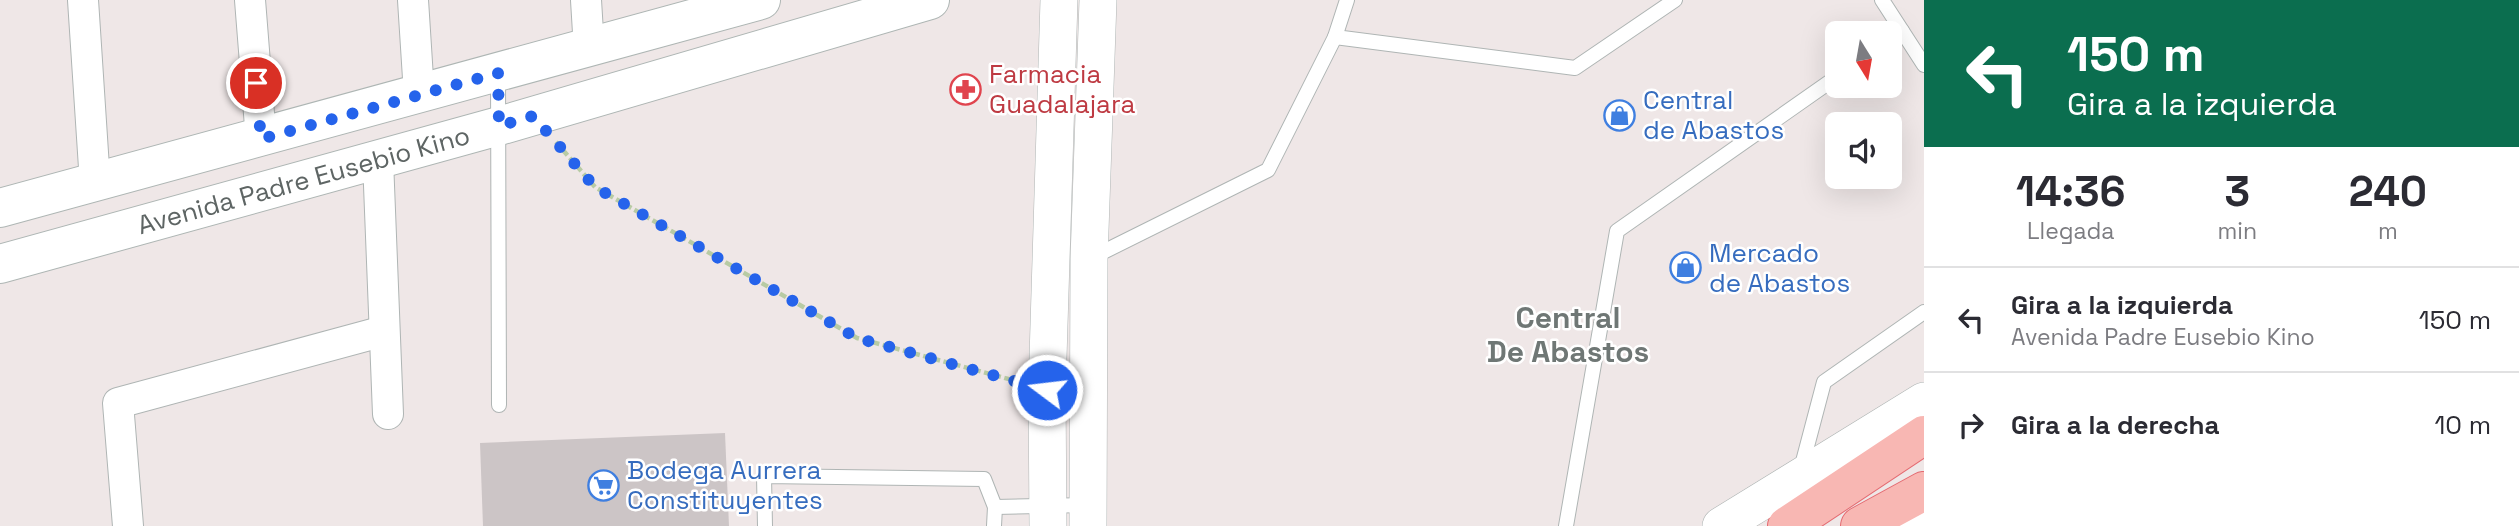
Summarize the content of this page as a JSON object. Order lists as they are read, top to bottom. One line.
{"streets":{"main road":["Avenida Padre Eusebio Kino"]},"districts":["Central De Abastos"],"places":{"pharmacy":["Farmacia Guadalajara"],"shop":["Central de Abastos","Mercado de Abastos"],"supermarket":["Bodega Aurrera Constituyentes"]},"north":"bottom","page":{"turn":["150 m","Gira a la izquierda"],"eta":["14:36","Llegada","3","min","240","m"],"list":[{"name":"Gira a la izquierda","note":"Avenida Padre Eusebio Kino","value":"150 m"},{"name":"Gira a la derecha","value":"10 m"}]}}
